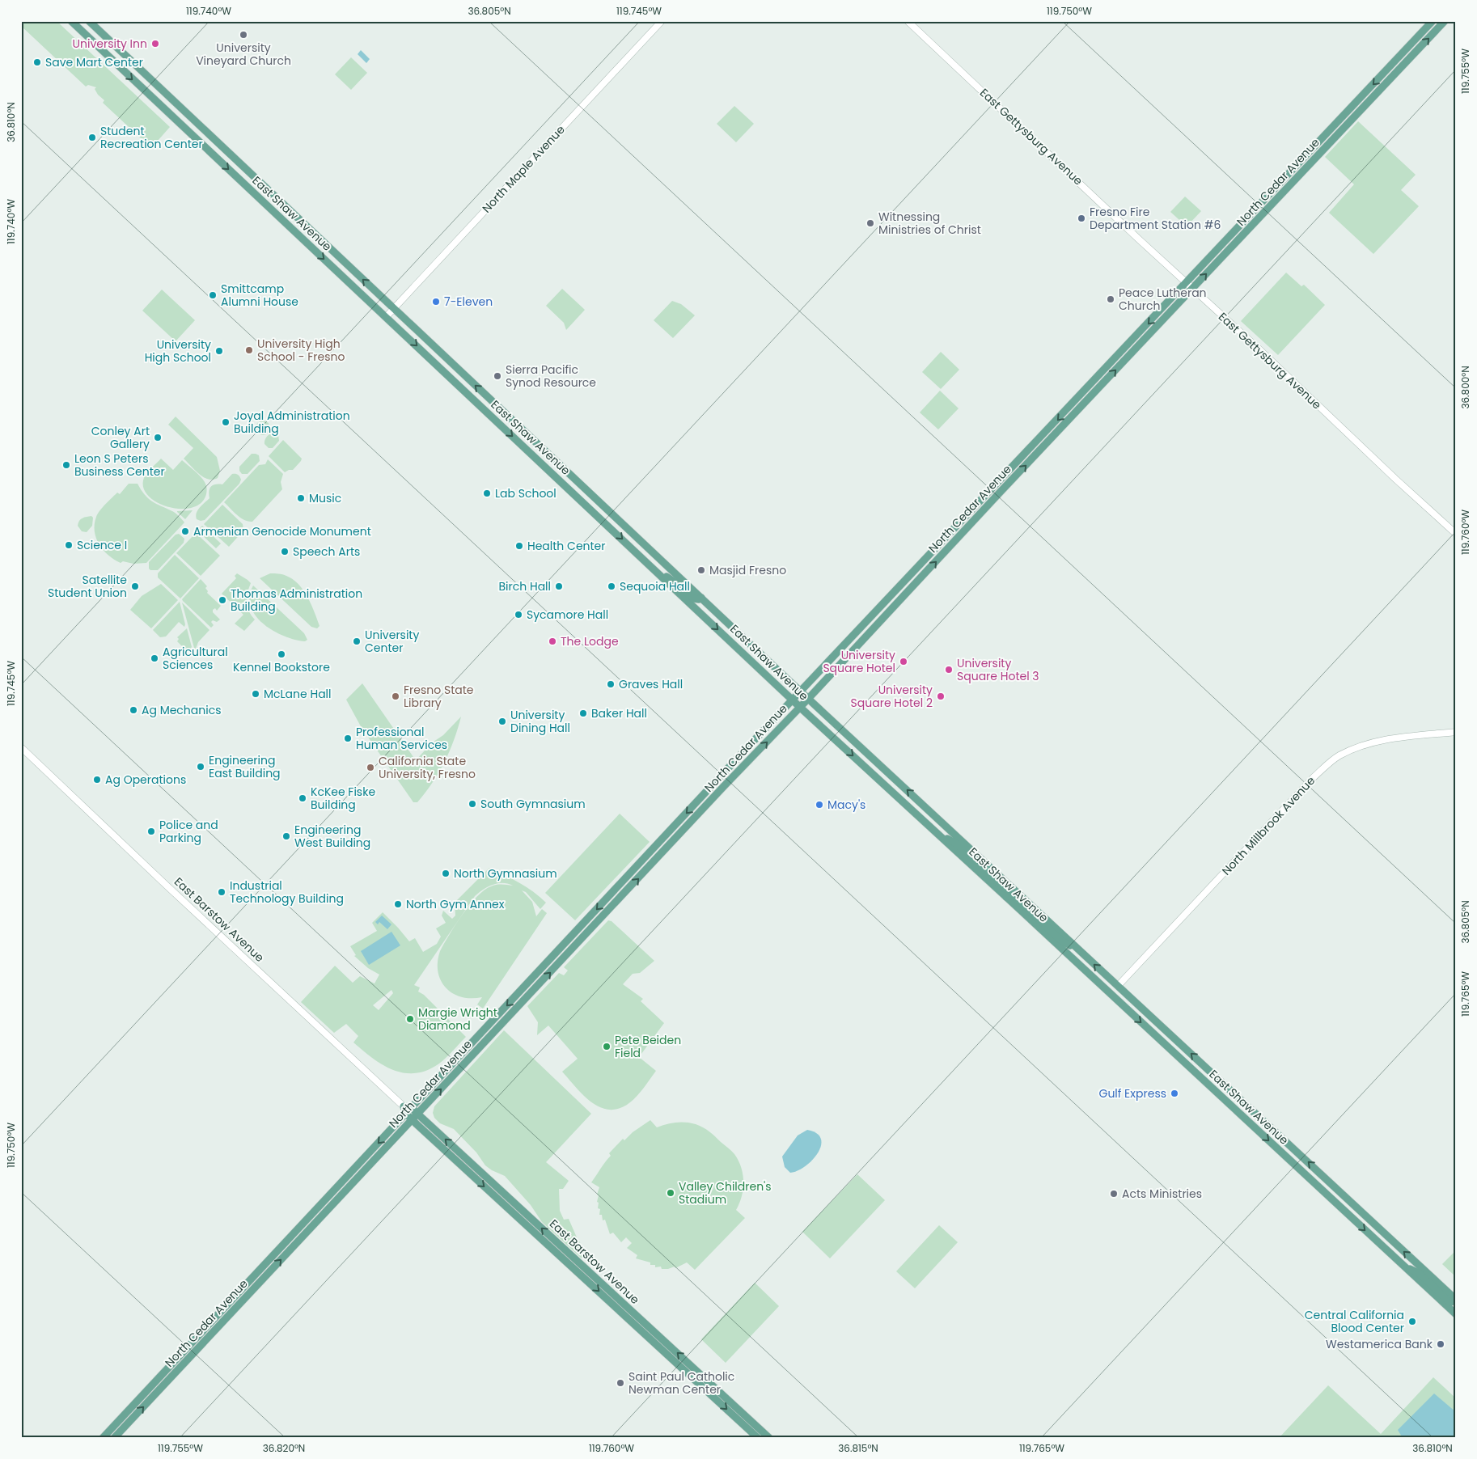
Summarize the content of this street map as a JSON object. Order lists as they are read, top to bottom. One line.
{"streets":{"main road":["North Cedar Avenue","East Shaw Avenue","East Barstow Avenue"],"street":["East Gettysburg Avenue","North Maple Avenue","North Millbrook Avenue"]},"crossings":[["East Gettysburg Avenue","North Cedar Avenue"],["North Maple Avenue","East Shaw Avenue"],["North Cedar Avenue","East Shaw Avenue"],["North Cedar Avenue","East Barstow Avenue"],["East Shaw Avenue","North Millbrook Avenue"]],"places":["University Vineyard Church","University Inn","Save Mart Center","Student Recreation Center","Fresno Fire Department Station #6","Witnessing Ministries of Christ","Smittcamp Alumni House","Peace Lutheran Church","7-Eleven","University High School - Fresno","University High School","Sierra Pacific Synod Resource","Joyal Administration Building","Conley Art Gallery","Leon S Peters Business Center","Lab School","Music","Armenian Genocide Monument","Science I","Health Center","Speech Arts","Masjid Fresno","Satellite Student Union","Birch Hall","Sequoia Hall","Thomas Administration Building","Sycamore Hall","University Center","The Lodge","Kennel Bookstore","Agricultural Sciences","University Square Hotel","University Square Hotel 3","Graves Hall","McLane Hall","Fresno State Library","University Square Hotel 2","Ag Mechanics","Baker Hall","University Dining Hall","Professional Human Services","Engineering East Building","California State University, Fresno","Ag Operations","KcKee Fiske Building","South Gymnasium","Macy's","Police and Parking","Engineering West Building","North Gymnasium","Industrial Technology Building","North Gym Annex","Margie Wright Diamond","Pete Beiden Field","Gulf Express","Valley Children's Stadium","Acts Ministries","Central California Blood Center","Westamerica Bank","Saint Paul Catholic Newman Center"],"coordinates":["119.740°W","36.805°N","119.745°W","119.750°W","119.755°W","36.810°N","36.800°N","119.760°W","119.765°W","36.820°N","36.815°N"]}
